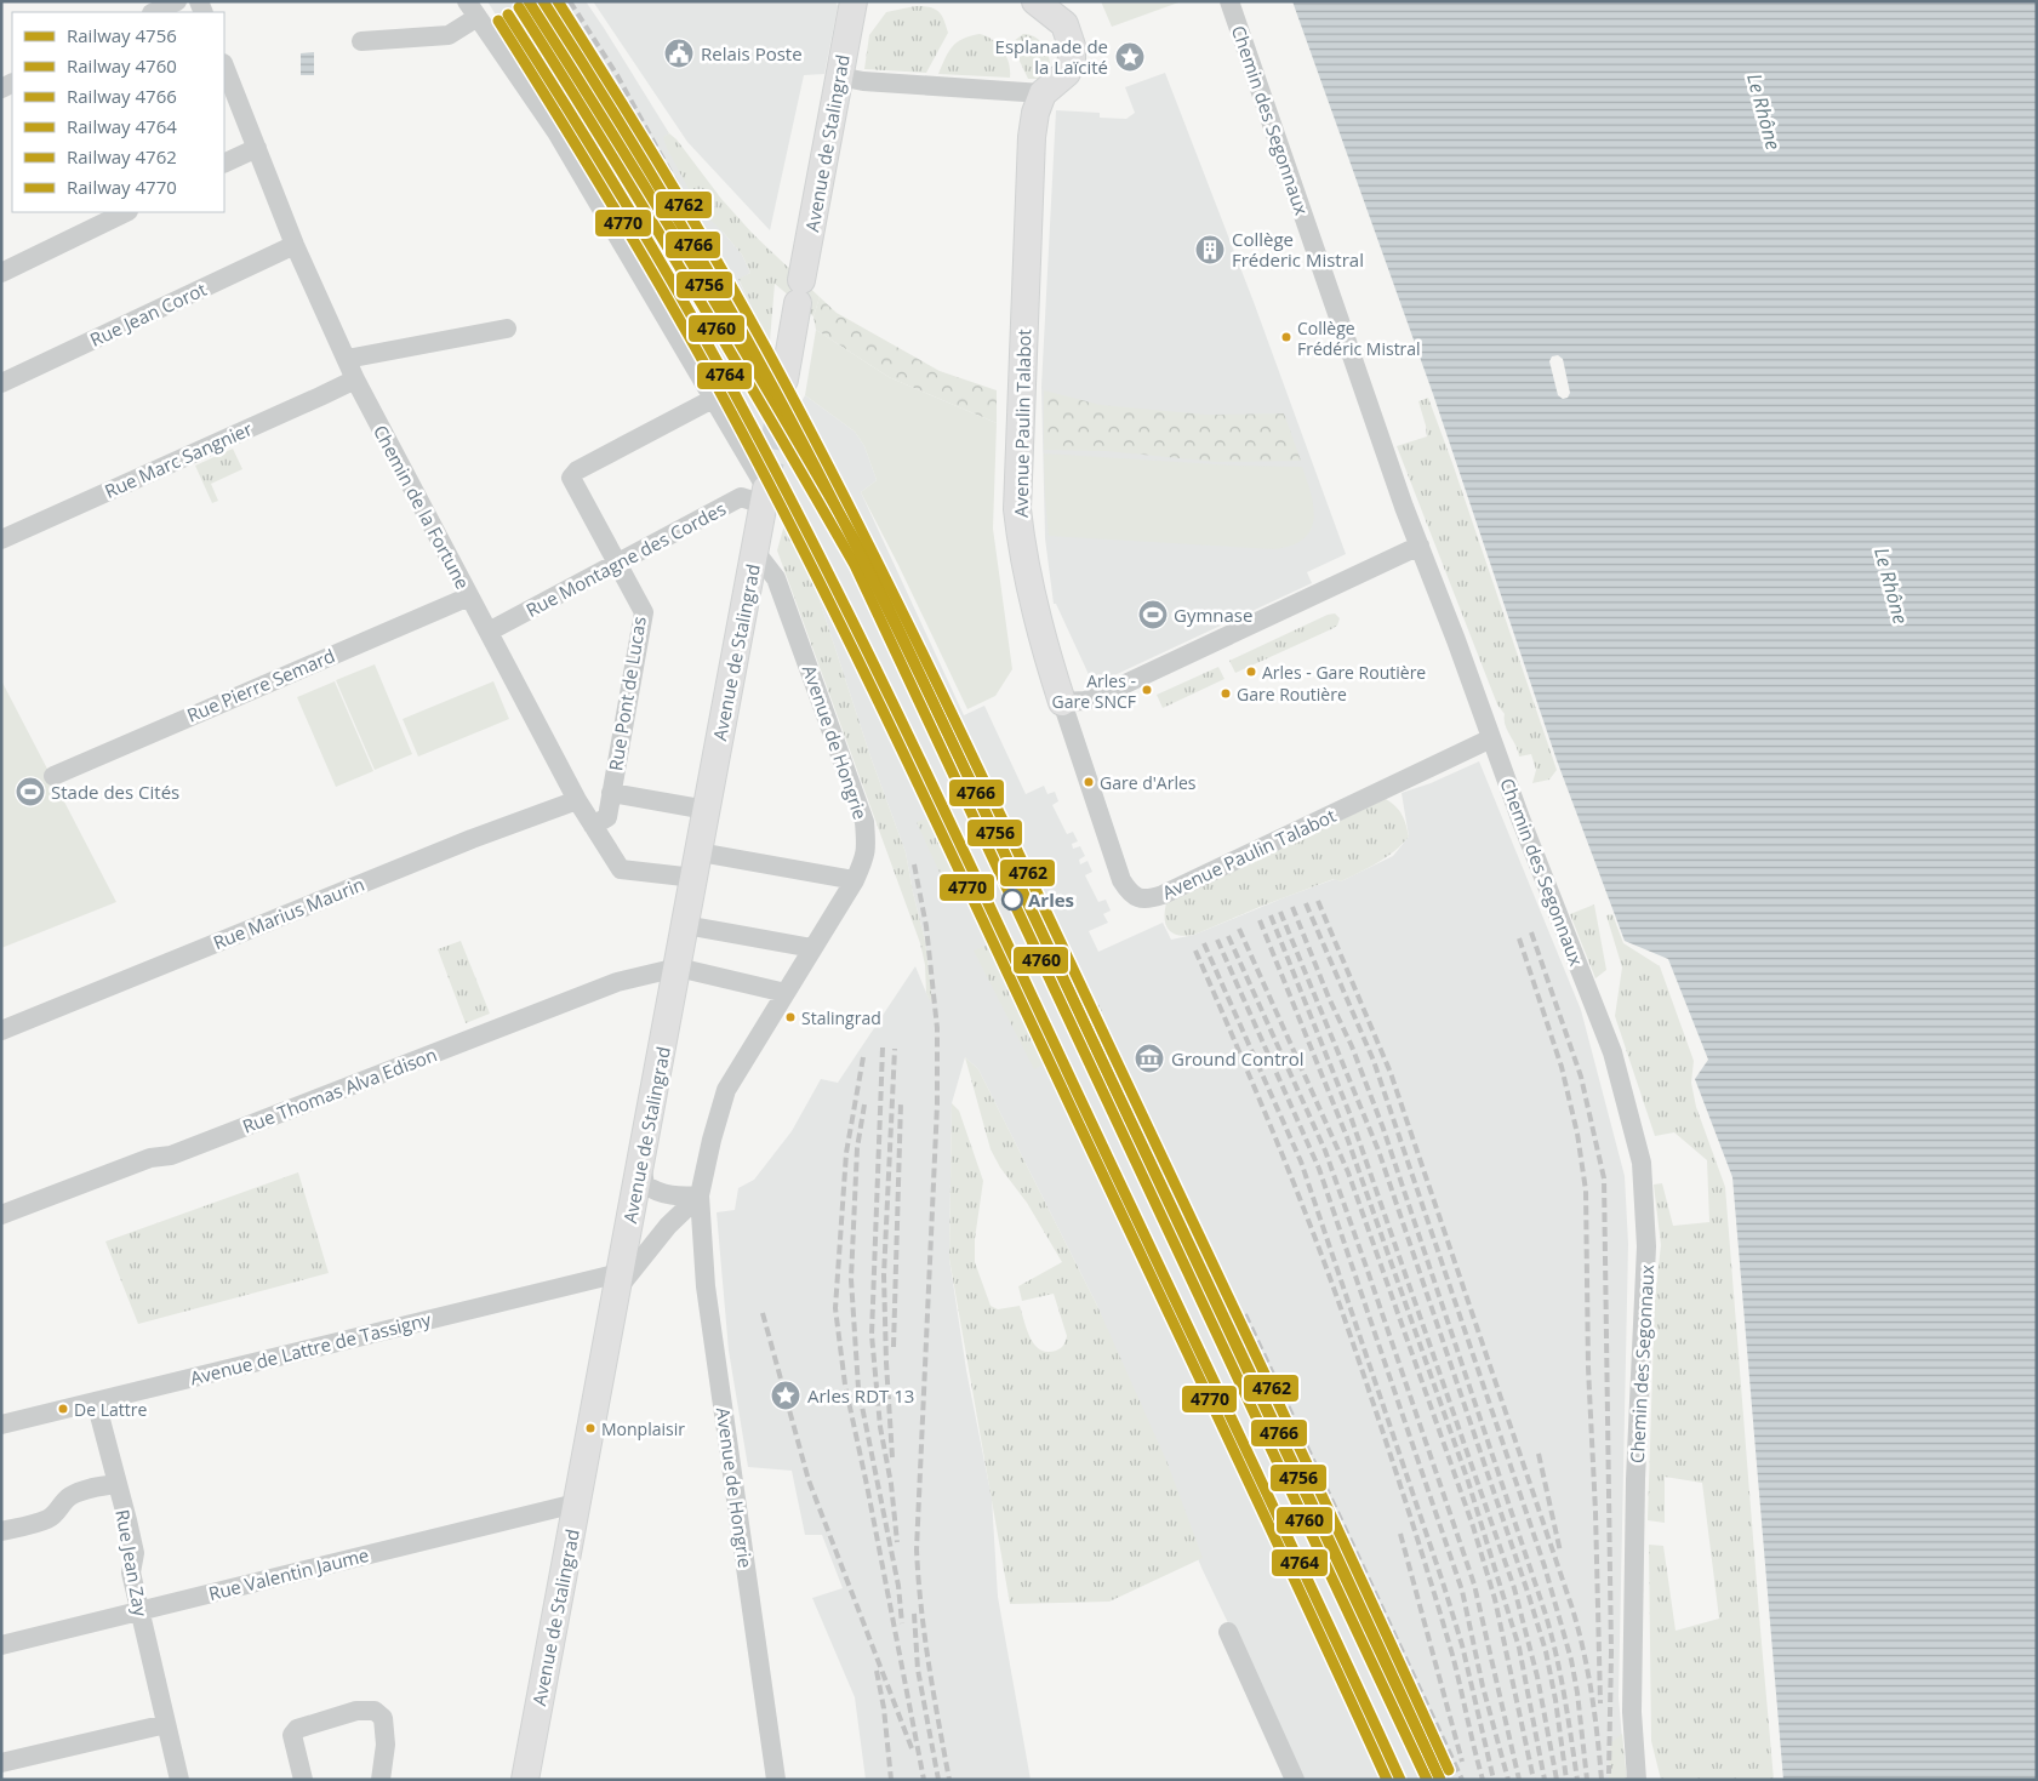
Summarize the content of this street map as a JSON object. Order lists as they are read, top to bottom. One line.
{"streets":{"main road":["Avenue de Stalingrad","Avenue Paulin Talabot"],"street":["Chemin des Segonnaux","Rue Jean Corot","Rue Marc Sangnier","Chemin de la Fortune","Rue Montagne des Cordes","Rue Pierre Semard","Rue Pont de Lucas","Avenue de Hongrie","Rue Marius Maurin","Rue Thomas Alva Edison","Avenue de Lattre de Tassigny","Rue Jean Zay","Rue Valentin Jaume"]},"crossings":[["Chemin des Segonnaux","Avenue Paulin Talabot"],["Avenue de Stalingrad","Chemin de la Fortune"],["Avenue de Stalingrad","Rue Montagne des Cordes"],["Avenue de Stalingrad","Avenue de Hongrie"],["Avenue de Stalingrad","Rue Thomas Alva Edison"],["Avenue de Stalingrad","Avenue de Lattre de Tassigny"],["Avenue de Stalingrad","Rue Valentin Jaume"],["Rue Jean Corot","Chemin de la Fortune"],["Rue Marc Sangnier","Chemin de la Fortune"],["Chemin de la Fortune","Rue Montagne des Cordes"],["Chemin de la Fortune","Rue Pierre Semard"],["Chemin de la Fortune","Rue Pont de Lucas"],["Chemin de la Fortune","Rue Marius Maurin"],["Rue Montagne des Cordes","Rue Pont de Lucas"],["Avenue de Lattre de Tassigny","Rue Jean Zay"],["Rue Jean Zay","Rue Valentin Jaume"]],"water":["Le Rhône"],"places":{"public building":["Relais Poste"],"place":["Esplanade de la Laïcité","Arles RDT 13"],"building":["Collège Fréderic Mistral"],"other":["Collège Frédéric Mistral","Arles - Gare Routière","Arles - Gare SNCF","Gare Routière","Gare d'Arles","Arles","Stalingrad","De Lattre","Monplaisir"],"sports":["Gymnase","Stade des Cités"],"museum":["Ground Control"]},"lines":["rail line 4756","rail line 4766","rail line 4762","rail line 4760","rail line 4764","rail line 4770"],"legend":["Railway 4756","Railway 4760","Railway 4766","Railway 4764","Railway 4762","Railway 4770"]}
